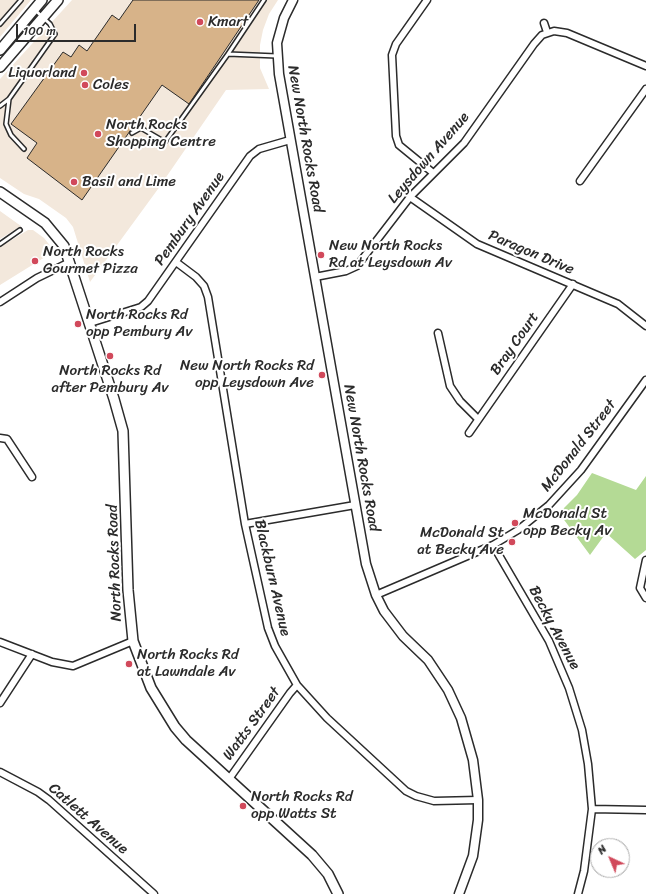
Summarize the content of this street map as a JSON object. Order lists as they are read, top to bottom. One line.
{"streets":{"main road":["North Rocks Road"],"street":["New North Rocks Road","Leysdown Avenue","Pembury Avenue","Paragon Drive","Bray Court","McDonald Street","Blackburn Avenue","Becky Avenue","Watts Street","Catlett Avenue"]},"crossings":[["New North Rocks Road","Leysdown Avenue"],["New North Rocks Road","Pembury Avenue"],["New North Rocks Road","McDonald Street"],["New North Rocks Road","Blackburn Avenue"],["Leysdown Avenue","Paragon Drive"],["Pembury Avenue","North Rocks Road"],["Pembury Avenue","Blackburn Avenue"],["Paragon Drive","Bray Court"],["McDonald Street","Becky Avenue"],["North Rocks Road","Watts Street"],["Blackburn Avenue","Watts Street"]],"places":["Kmart","Liquorland","Coles","North Rocks Shopping Centre","Basil and Lime","New North Rocks Rd at Leysdown Av","North Rocks Gourmet Pizza","North Rocks Rd opp Pembury Av","North Rocks Rd after Pembury Av","New North Rocks Rd opp Leysdown Ave","McDonald St opp Becky Av","McDonald St at Becky Ave","North Rocks Rd at Lawndale Av","North Rocks Rd opp Watts St"],"scale_bar":"100 m","north":"top left"}
